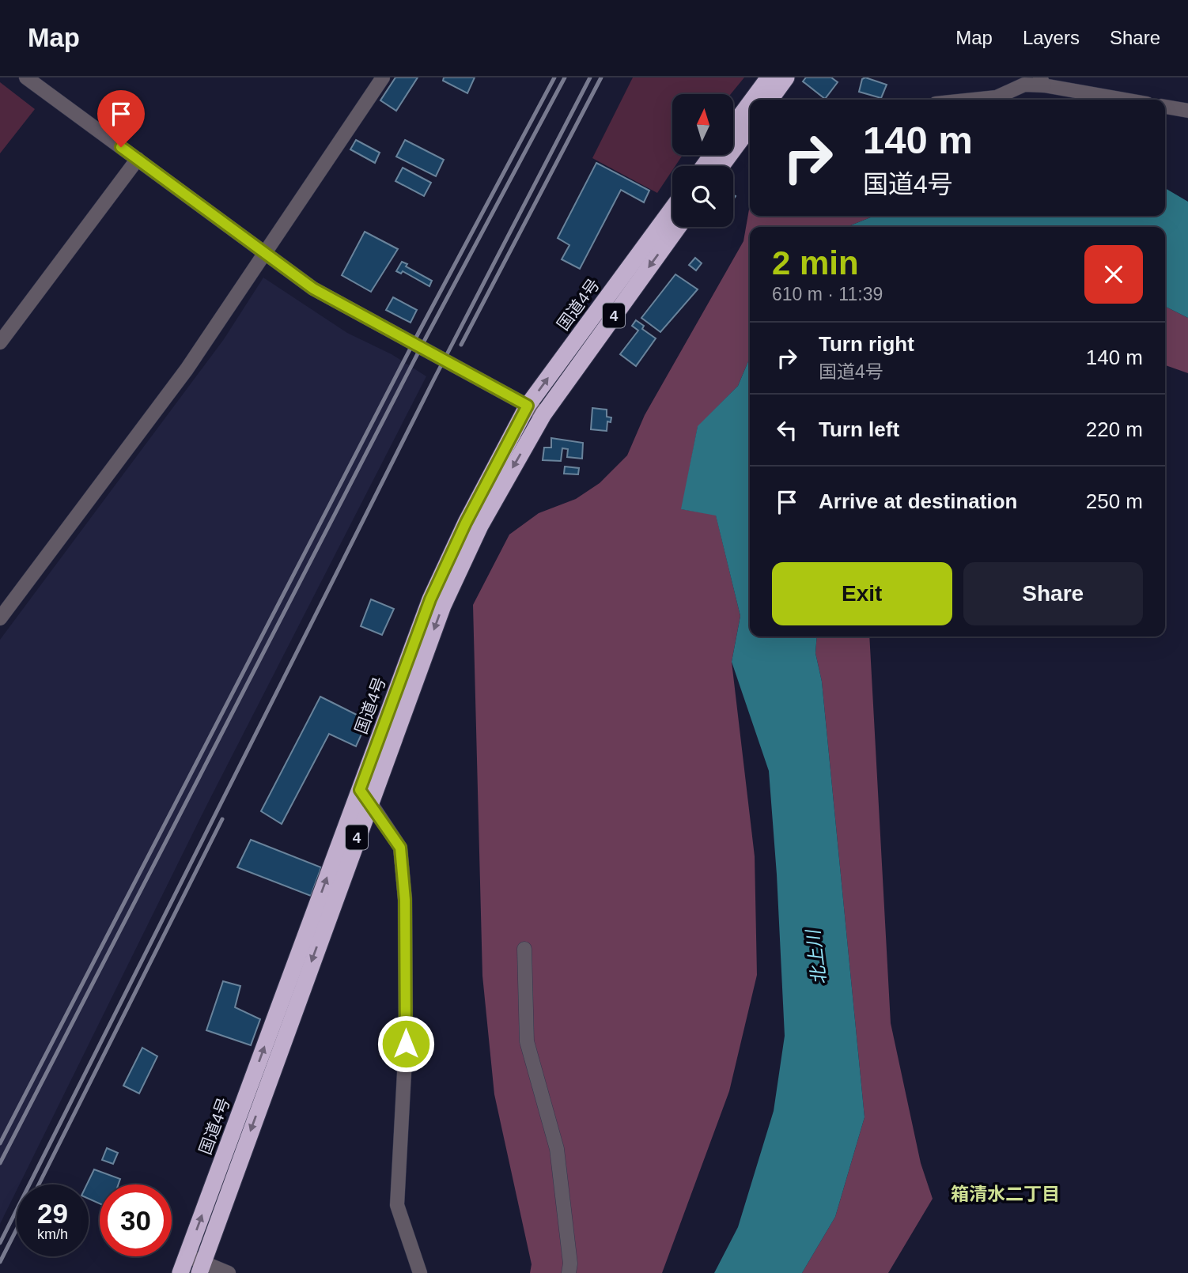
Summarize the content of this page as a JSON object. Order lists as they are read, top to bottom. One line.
{"streets":{"highway":["国道4号","4"]},"districts":["箱清水二丁目"],"water":["北上川"],"north":"top","page":{"header":"Map","nav":["Map","Layers","Share"],"turn":["140 m","国道4号"],"heading":["2 min","610 m · 11:39"],"list":[{"name":"Turn right","note":"国道4号","value":"140 m"},{"name":"Turn left","value":"220 m"},{"name":"Arrive at destination","value":"250 m"}],"buttons":["Exit","Share"],"speed":"29 km/h","limit":"30"}}
